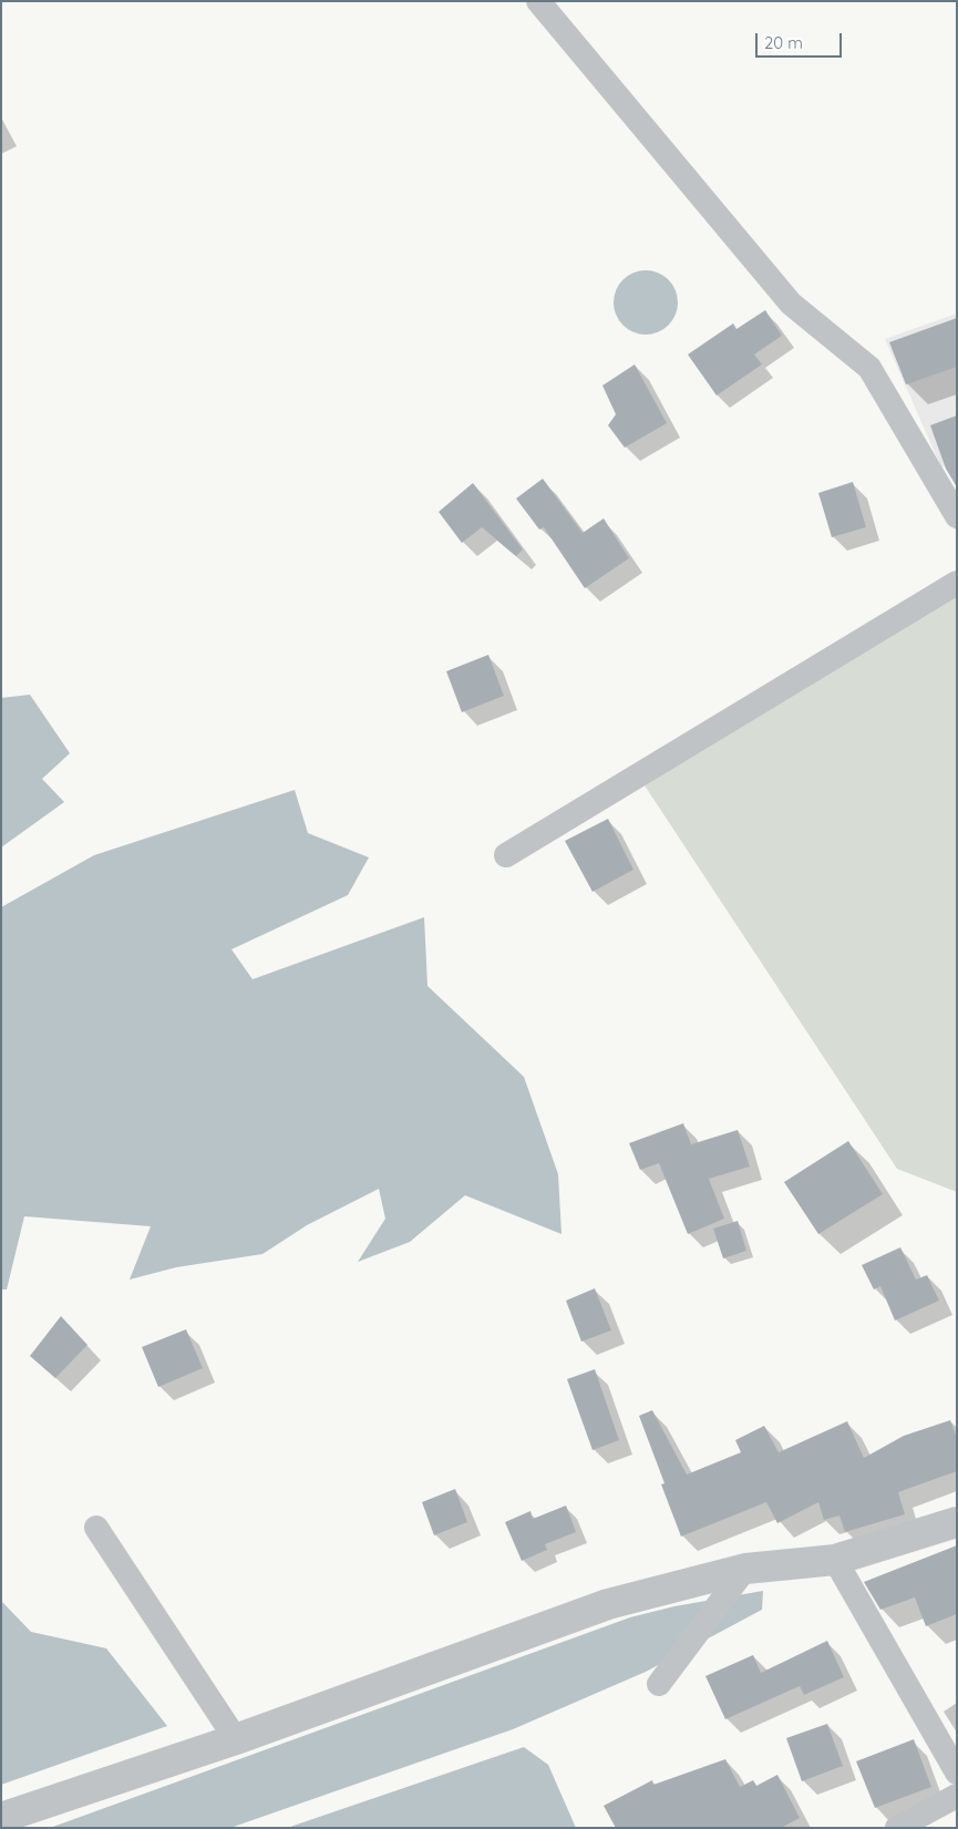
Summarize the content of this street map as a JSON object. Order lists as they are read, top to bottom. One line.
{"scale_bar":"20 m"}
